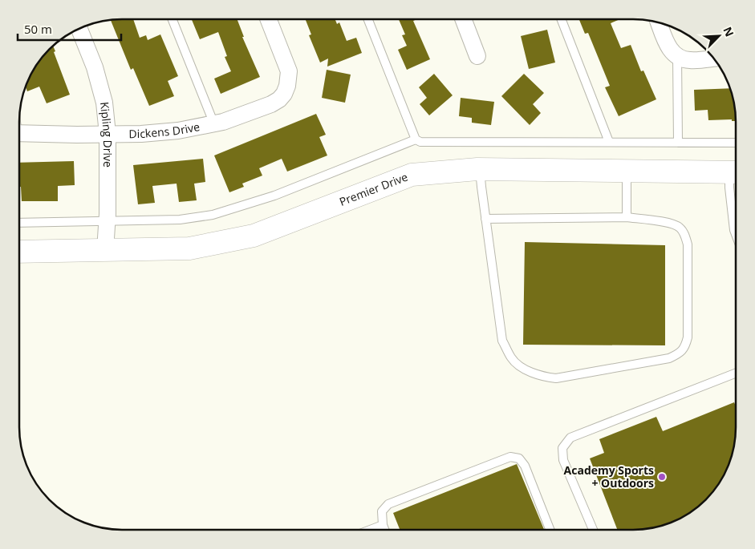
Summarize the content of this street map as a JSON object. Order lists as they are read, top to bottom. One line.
{"streets":{"street":["Dickens Drive","Kipling Drive","Premier Drive"]},"crossings":[["Dickens Drive","Kipling Drive"],["Kipling Drive","Premier Drive"]],"places":["Academy Sports + Outdoors"],"scale_bar":"50 m","north":"top right"}
